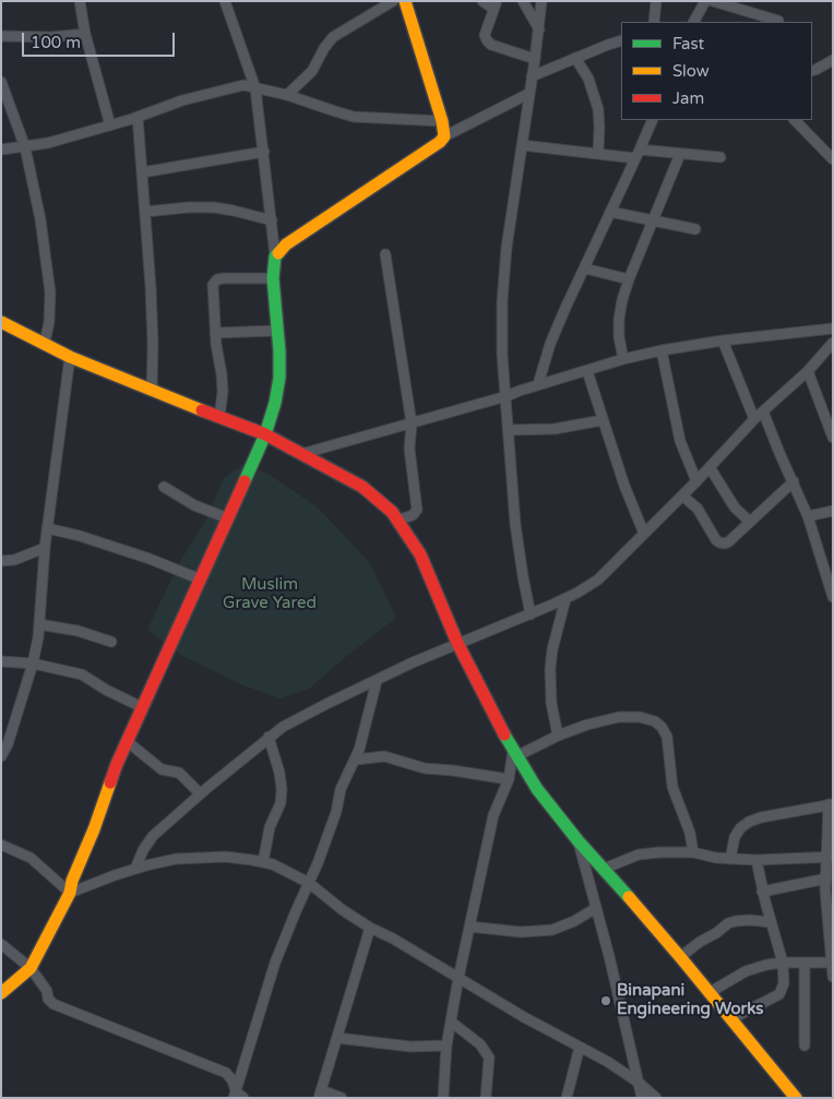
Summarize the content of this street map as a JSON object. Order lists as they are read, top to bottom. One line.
{"parks":["Muslim Grave Yared"],"places":["Binapani Engineering Works"],"legend":["Fast","Slow","Jam"],"scale_bar":"100 m"}
